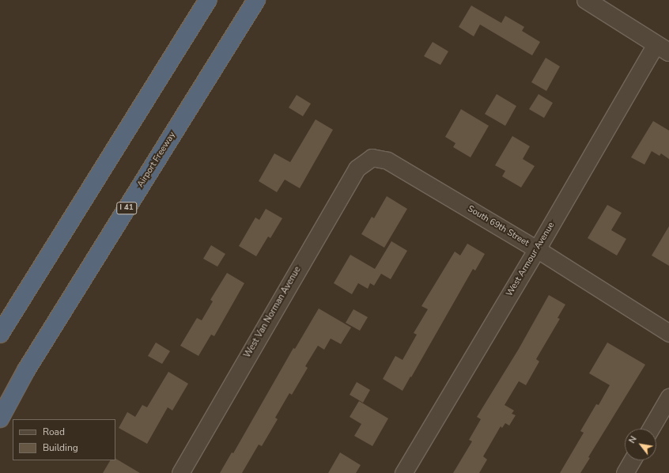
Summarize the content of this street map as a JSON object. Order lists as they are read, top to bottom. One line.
{"streets":{"highway":["Airport Freeway","I 41"],"street":["South 69th Street","West Armour Avenue","West Van Norman Avenue"]},"crossings":[["South 69th Street","West Armour Avenue"],["South 69th Street","West Van Norman Avenue"]],"legend":["Road","Building"],"north":"top left"}
